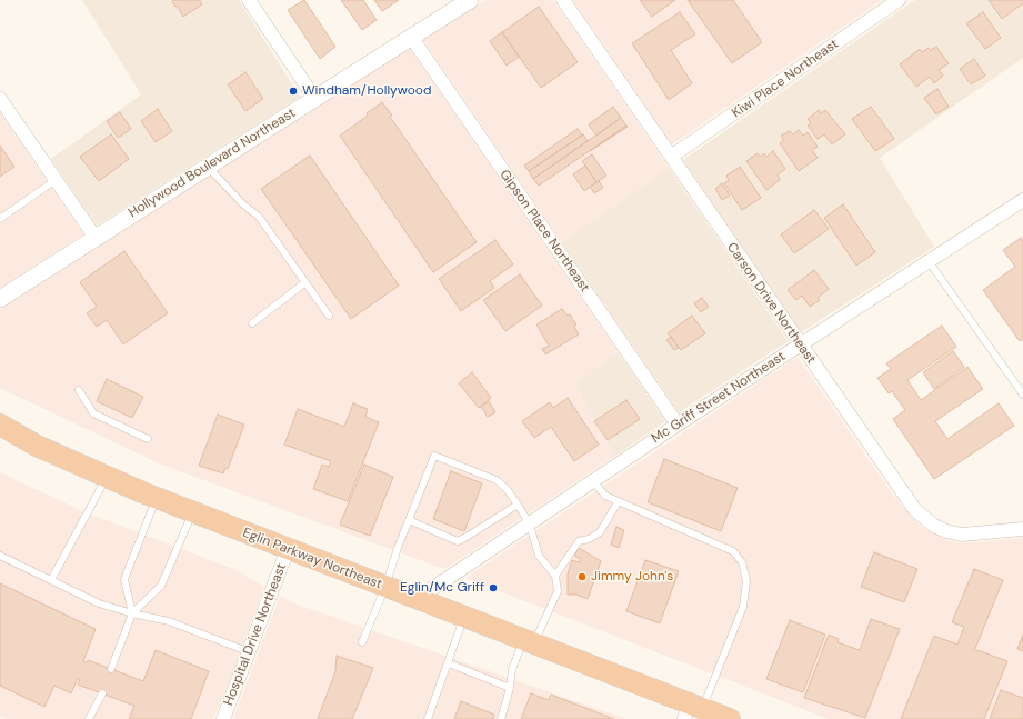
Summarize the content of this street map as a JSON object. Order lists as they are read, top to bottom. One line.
{"streets":{"highway":["Eglin Parkway Northeast"],"street":["Kiwi Place Northeast","Hollywood Boulevard Northeast","Gipson Place Northeast","Carson Drive Northeast","Mc Griff Street Northeast","Hospital Drive Northeast"]},"crossings":[["Kiwi Place Northeast","Carson Drive Northeast"],["Hollywood Boulevard Northeast","Gipson Place Northeast"],["Gipson Place Northeast","Mc Griff Street Northeast"],["Carson Drive Northeast","Mc Griff Street Northeast"],["Mc Griff Street Northeast","Eglin Parkway Northeast"],["Eglin Parkway Northeast","Hospital Drive Northeast"]],"places":["Windham/Hollywood","Jimmy John's","Eglin/Mc Griff"]}
